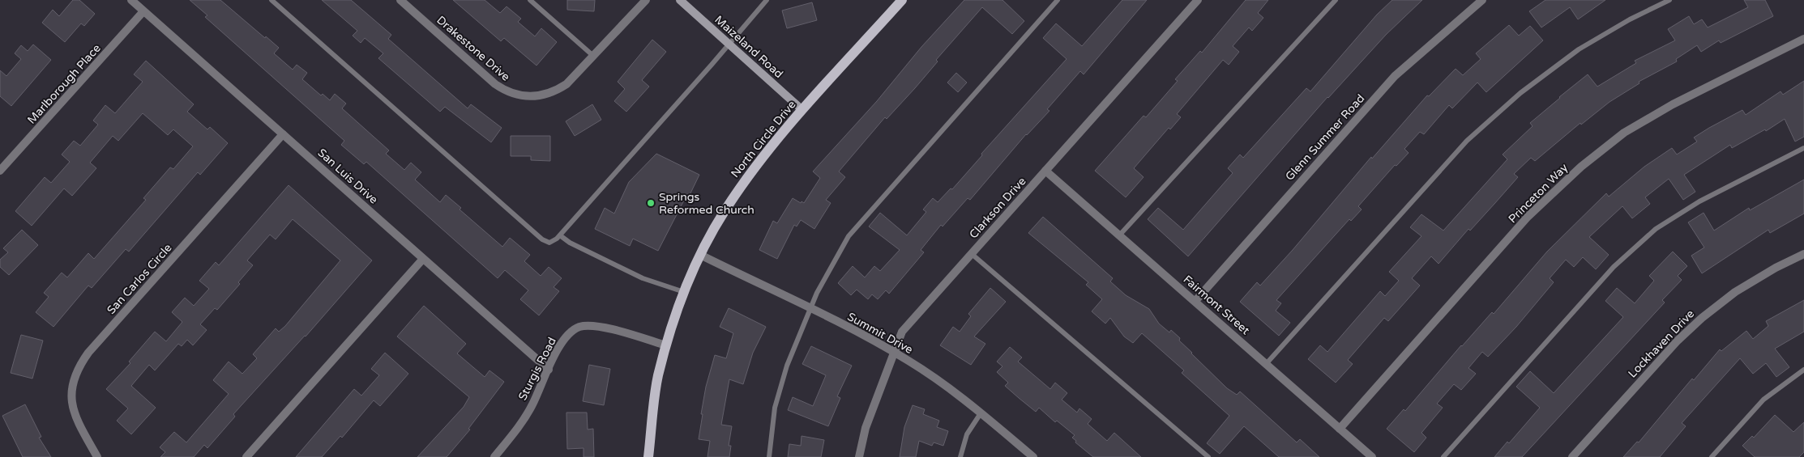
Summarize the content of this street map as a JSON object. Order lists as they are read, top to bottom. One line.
{"streets":{"main road":["Maizeland Road","North Circle Drive"],"street":["Drakestone Drive","Marlborough Place","Glenn Summer Road","San Luis Drive","Princeton Way","Clarkson Drive","San Carlos Circle","Fairmont Street","Summit Drive","Lockhaven Drive","Sturgis Road"]},"crossings":[["Maizeland Road","North Circle Drive"],["Marlborough Place","San Luis Drive"],["Glenn Summer Road","Fairmont Street"],["North Circle Drive","Summit Drive"],["North Circle Drive","Sturgis Road"],["San Luis Drive","San Carlos Circle"],["San Luis Drive","Sturgis Road"],["Princeton Way","Fairmont Street"],["Clarkson Drive","Fairmont Street"],["Clarkson Drive","Summit Drive"]],"places":["Springs Reformed Church"]}
